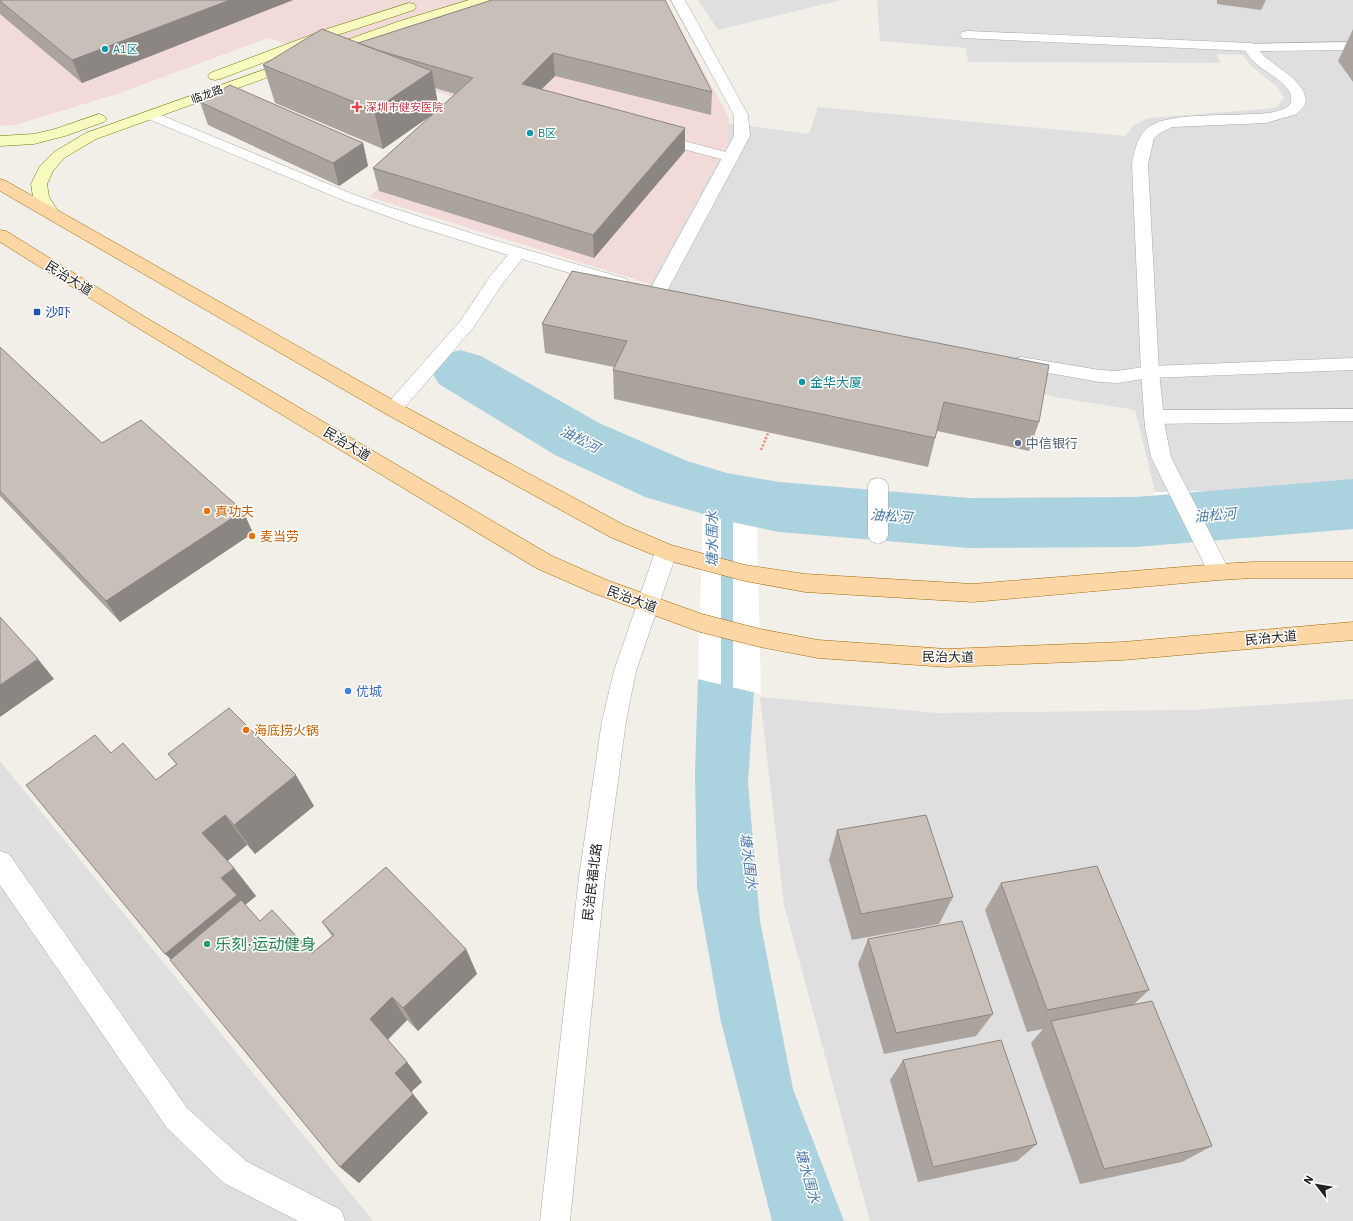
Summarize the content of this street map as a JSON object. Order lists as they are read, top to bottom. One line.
{"streets":{"main road":["临龙路","民治大道"],"street":["民治民福北路"]},"crossings":[["民治大道","民治民福北路"]],"water":["油松河","塘水围水"],"places":{"other":["A1区","B区","金华大厦","中信银行","真功夫","麦当劳","优城","海底捞火锅","乐刻·运动健身"],"health":["深圳市健安医院"],"transit":["沙吓"]},"north":"top left"}
